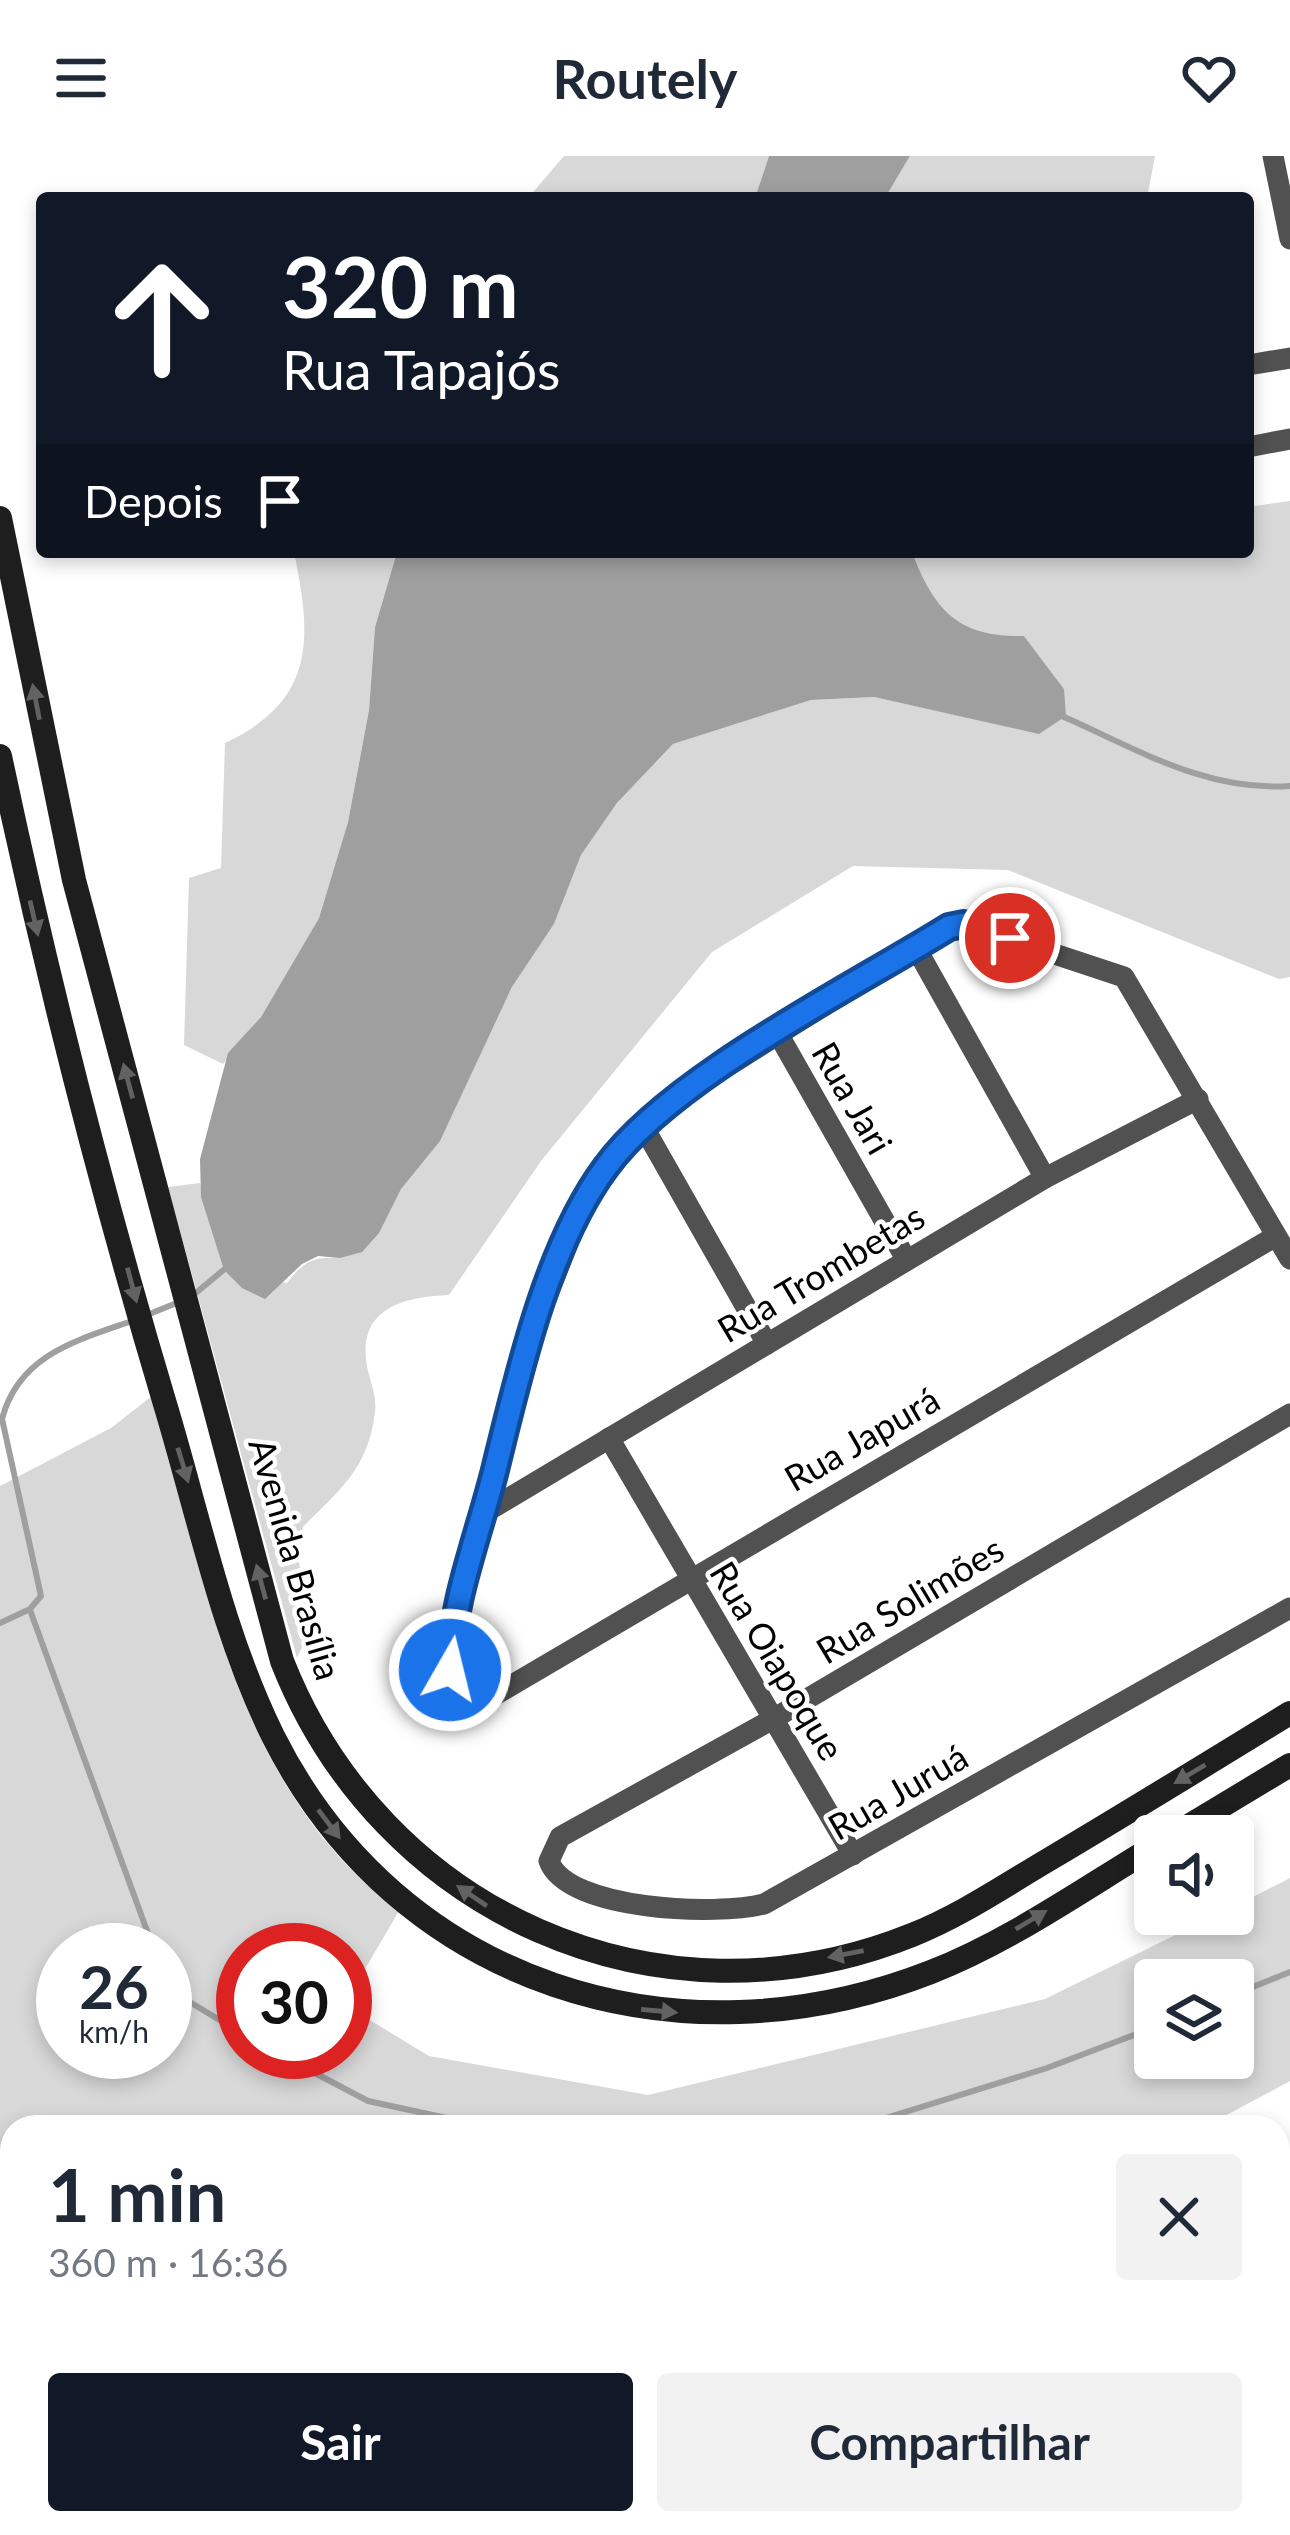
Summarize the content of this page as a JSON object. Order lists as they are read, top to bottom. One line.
{"streets":{"street":["Rua Jari","Rua Trombetas","Rua Japurá","Avenida Brasília","Rua Solimões","Rua Oiapoque","Rua Juruá"]},"crossings":[["Rua Jari","Rua Trombetas"],["Rua Trombetas","Rua Japurá"],["Rua Trombetas","Rua Oiapoque"],["Rua Japurá","Rua Oiapoque"],["Rua Solimões","Rua Oiapoque"],["Rua Solimões","Rua Juruá"],["Rua Oiapoque","Rua Juruá"]],"page":{"header":"Routely","turn":["320 m","Rua Tapajós"],"then":"Depois","speed":"26 km/h","limit":"30","heading":["1 min","360 m · 16:36"],"buttons":["Sair","Compartilhar"]}}
